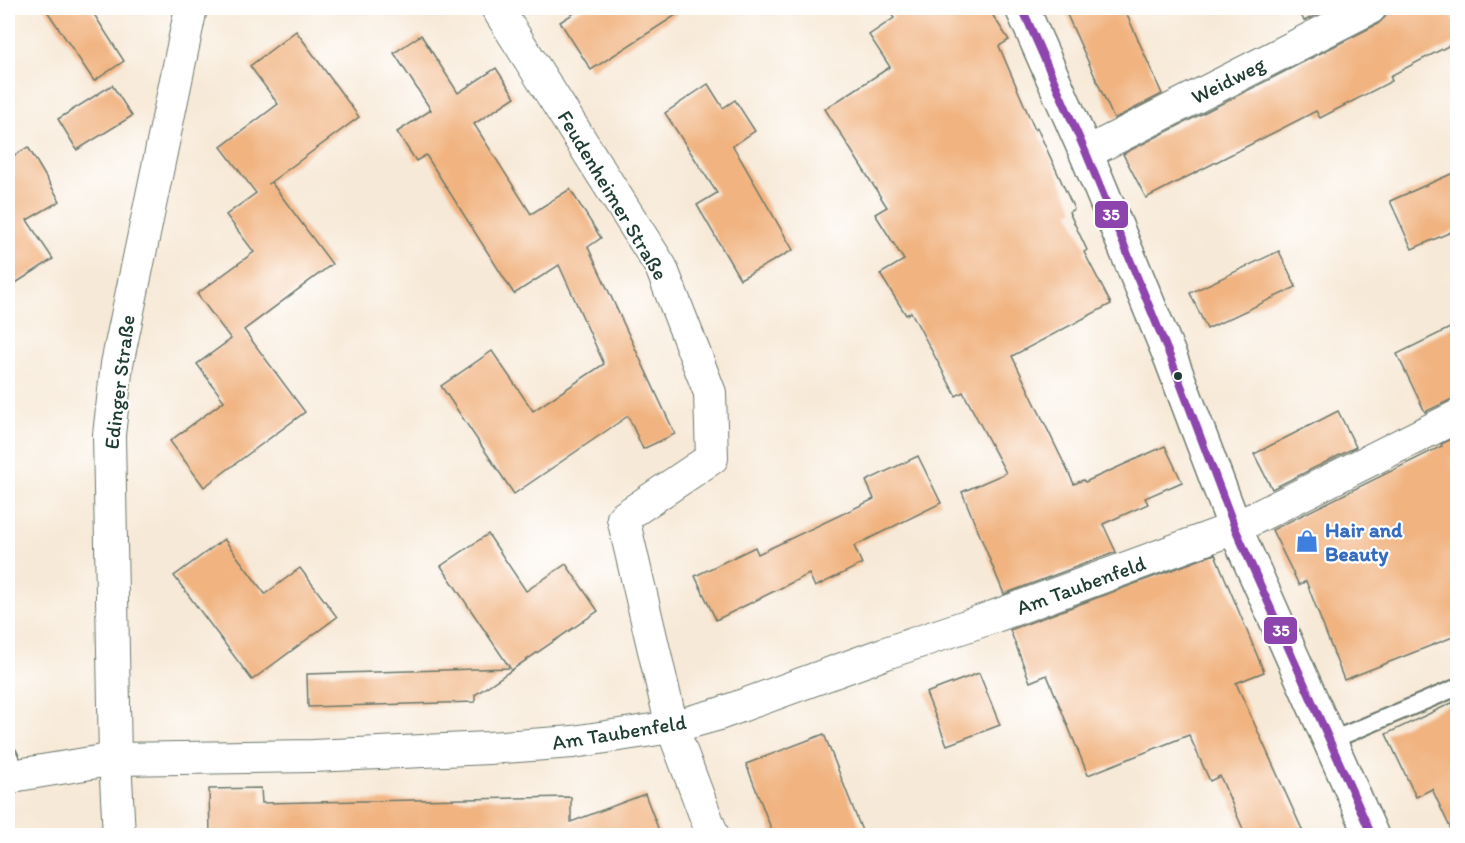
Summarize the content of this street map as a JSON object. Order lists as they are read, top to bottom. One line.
{"streets":{"street":["Weidweg","Feudenheimer Straße","Edinger Straße","Am Taubenfeld"]},"crossings":[["Feudenheimer Straße","Am Taubenfeld"],["Edinger Straße","Am Taubenfeld"]],"places":{"shop":["Hair and Beauty"]},"lines":["transit line 35"]}
